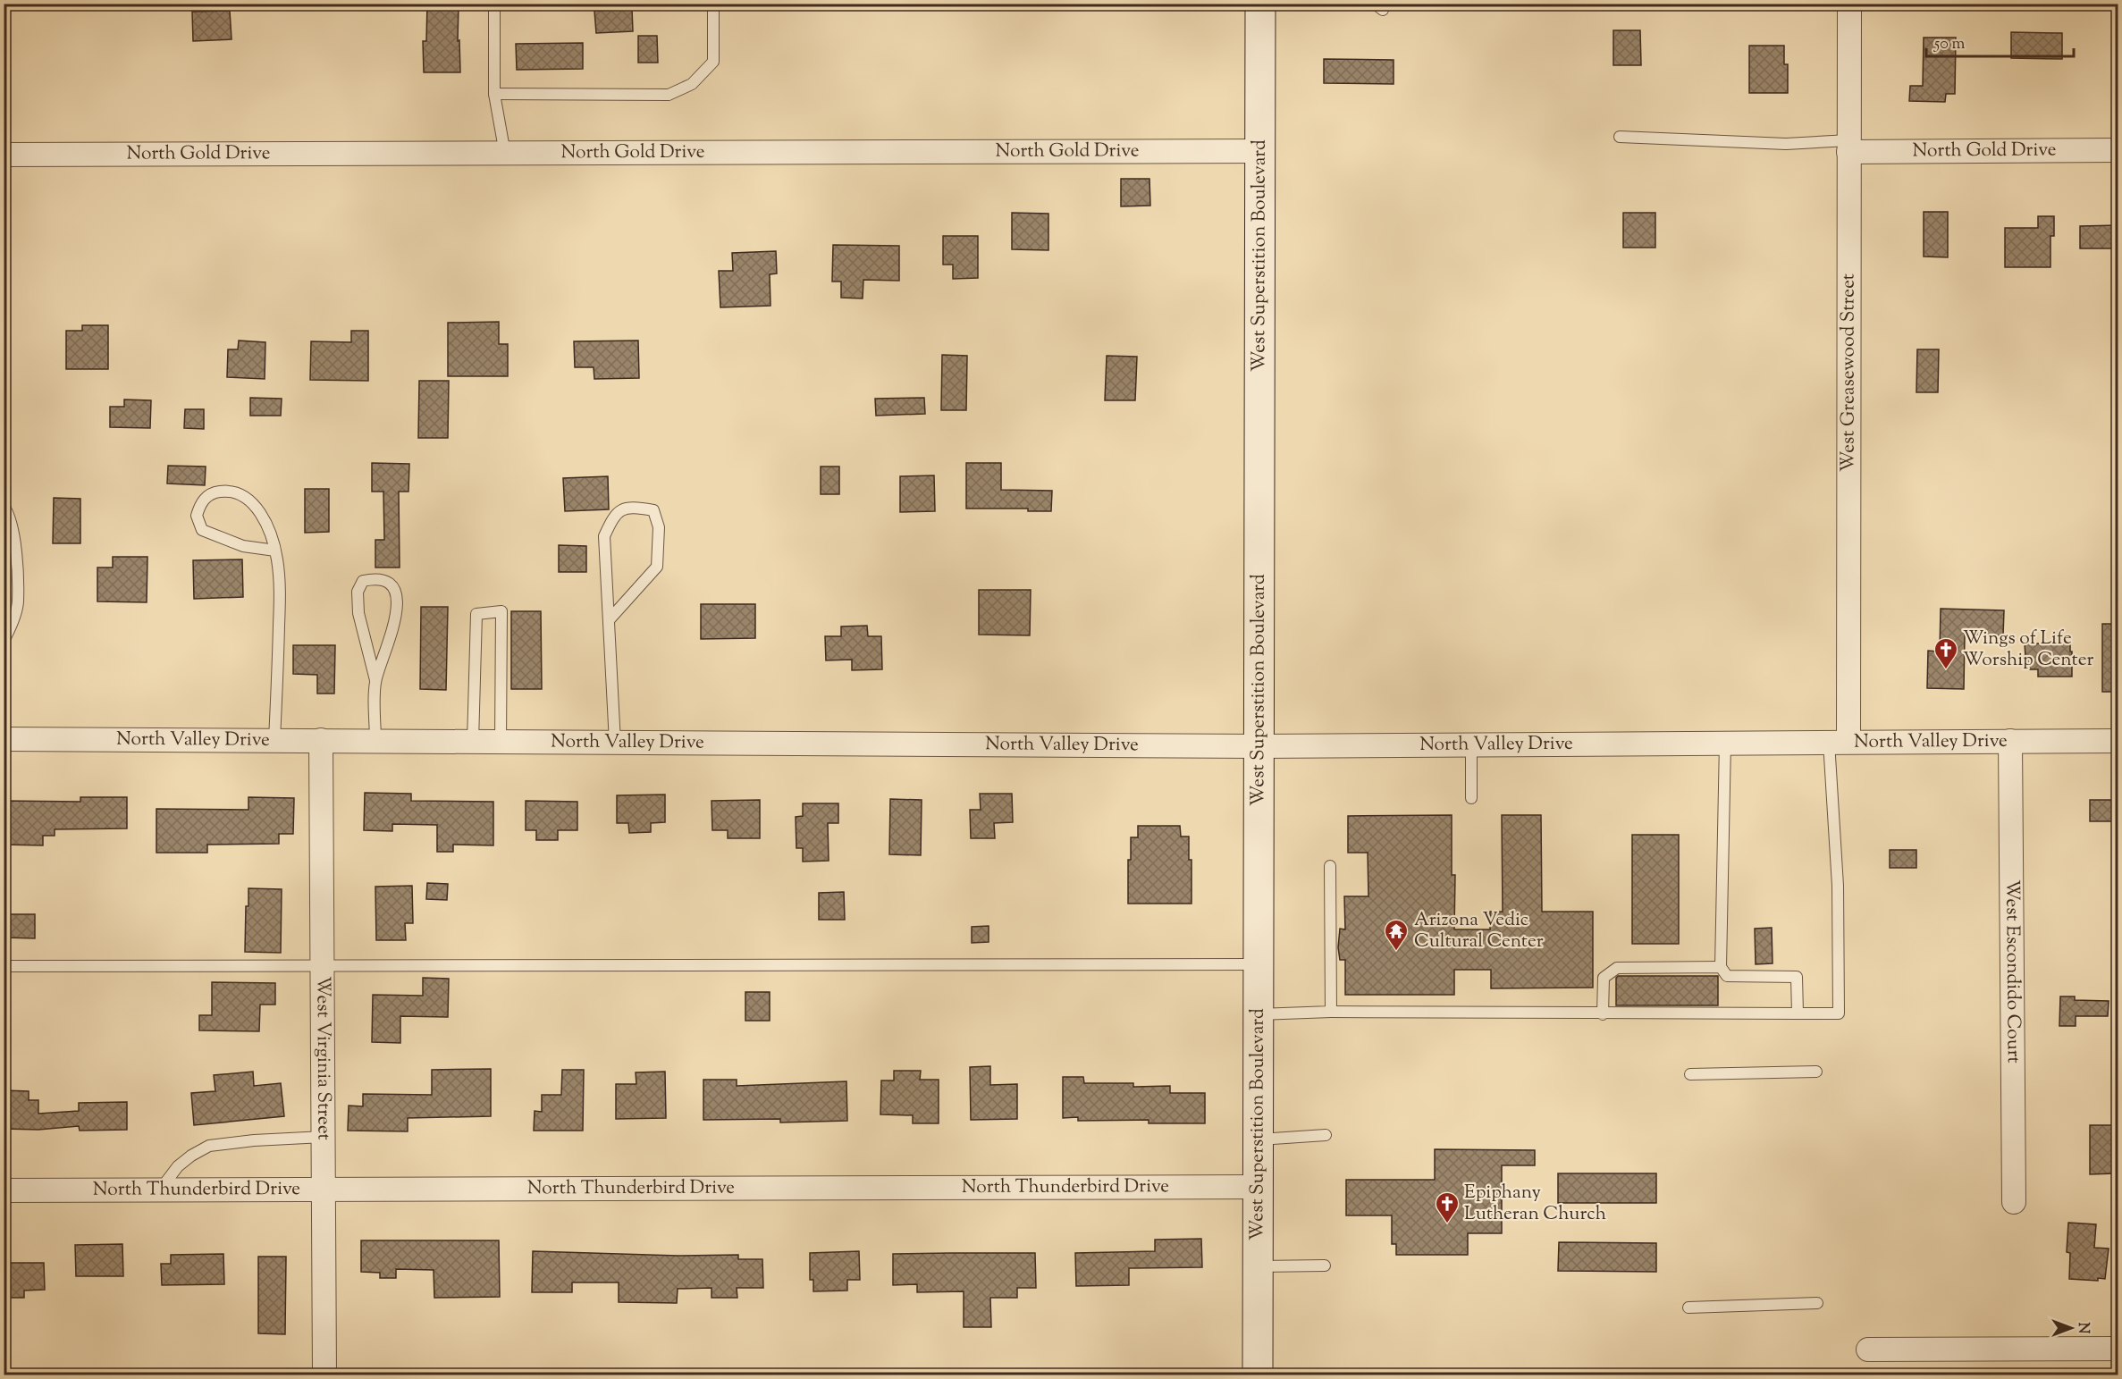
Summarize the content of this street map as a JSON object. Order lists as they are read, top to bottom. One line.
{"streets":{"main road":["West Superstition Boulevard"],"street":["North Gold Drive","West Greasewood Street","North Valley Drive","West Escondido Court","West Virginia Street","North Thunderbird Drive"]},"crossings":[["North Gold Drive","West Superstition Boulevard"],["North Gold Drive","West Greasewood Street"],["West Superstition Boulevard","North Valley Drive"],["West Superstition Boulevard","North Thunderbird Drive"],["West Greasewood Street","North Valley Drive"],["North Valley Drive","West Escondido Court"],["North Valley Drive","West Virginia Street"],["West Virginia Street","North Thunderbird Drive"]],"places":{"church":["Wings of Life Worship Center","Epiphany Lutheran Church"],"temple":["Arizona Vedic Cultural Center"]},"scale_bar":"50 m","north":"right"}
